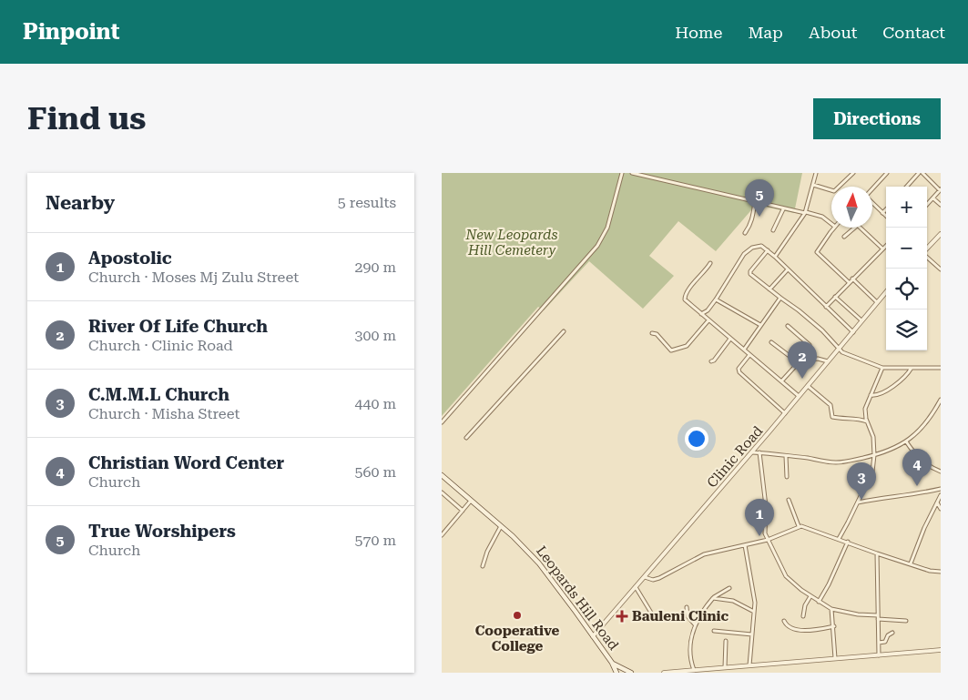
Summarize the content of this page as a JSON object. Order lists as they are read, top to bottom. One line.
{"streets":{"main road":["Leopards Hill Road"],"street":["Clinic Road"]},"crossings":[["Clinic Road","Leopards Hill Road"]],"parks":["New Leopards Hill Cemetery"],"places":{"other":["Cooperative College"],"health":["Bauleni Clinic"]},"north":"top","page":{"header":"Pinpoint","nav":["Home","Map","About","Contact"],"buttons":"Directions","title":"Find us","heading":["Nearby","5 results"],"pins":["5","2","4","3","1"],"map_buttons":["+","−"],"list":[{"mark":"1","name":"Apostolic","note":"Church · Moses Mj Zulu Street","value":"290 m"},{"mark":"2","name":"River Of Life Church","note":"Church · Clinic Road","value":"300 m"},{"mark":"3","name":"C.M.M.L Church","note":"Church · Misha Street","value":"440 m"},{"mark":"4","name":"Christian Word Center","note":"Church","value":"560 m"},{"mark":"5","name":"True Worshipers","note":"Church","value":"570 m"}]}}
